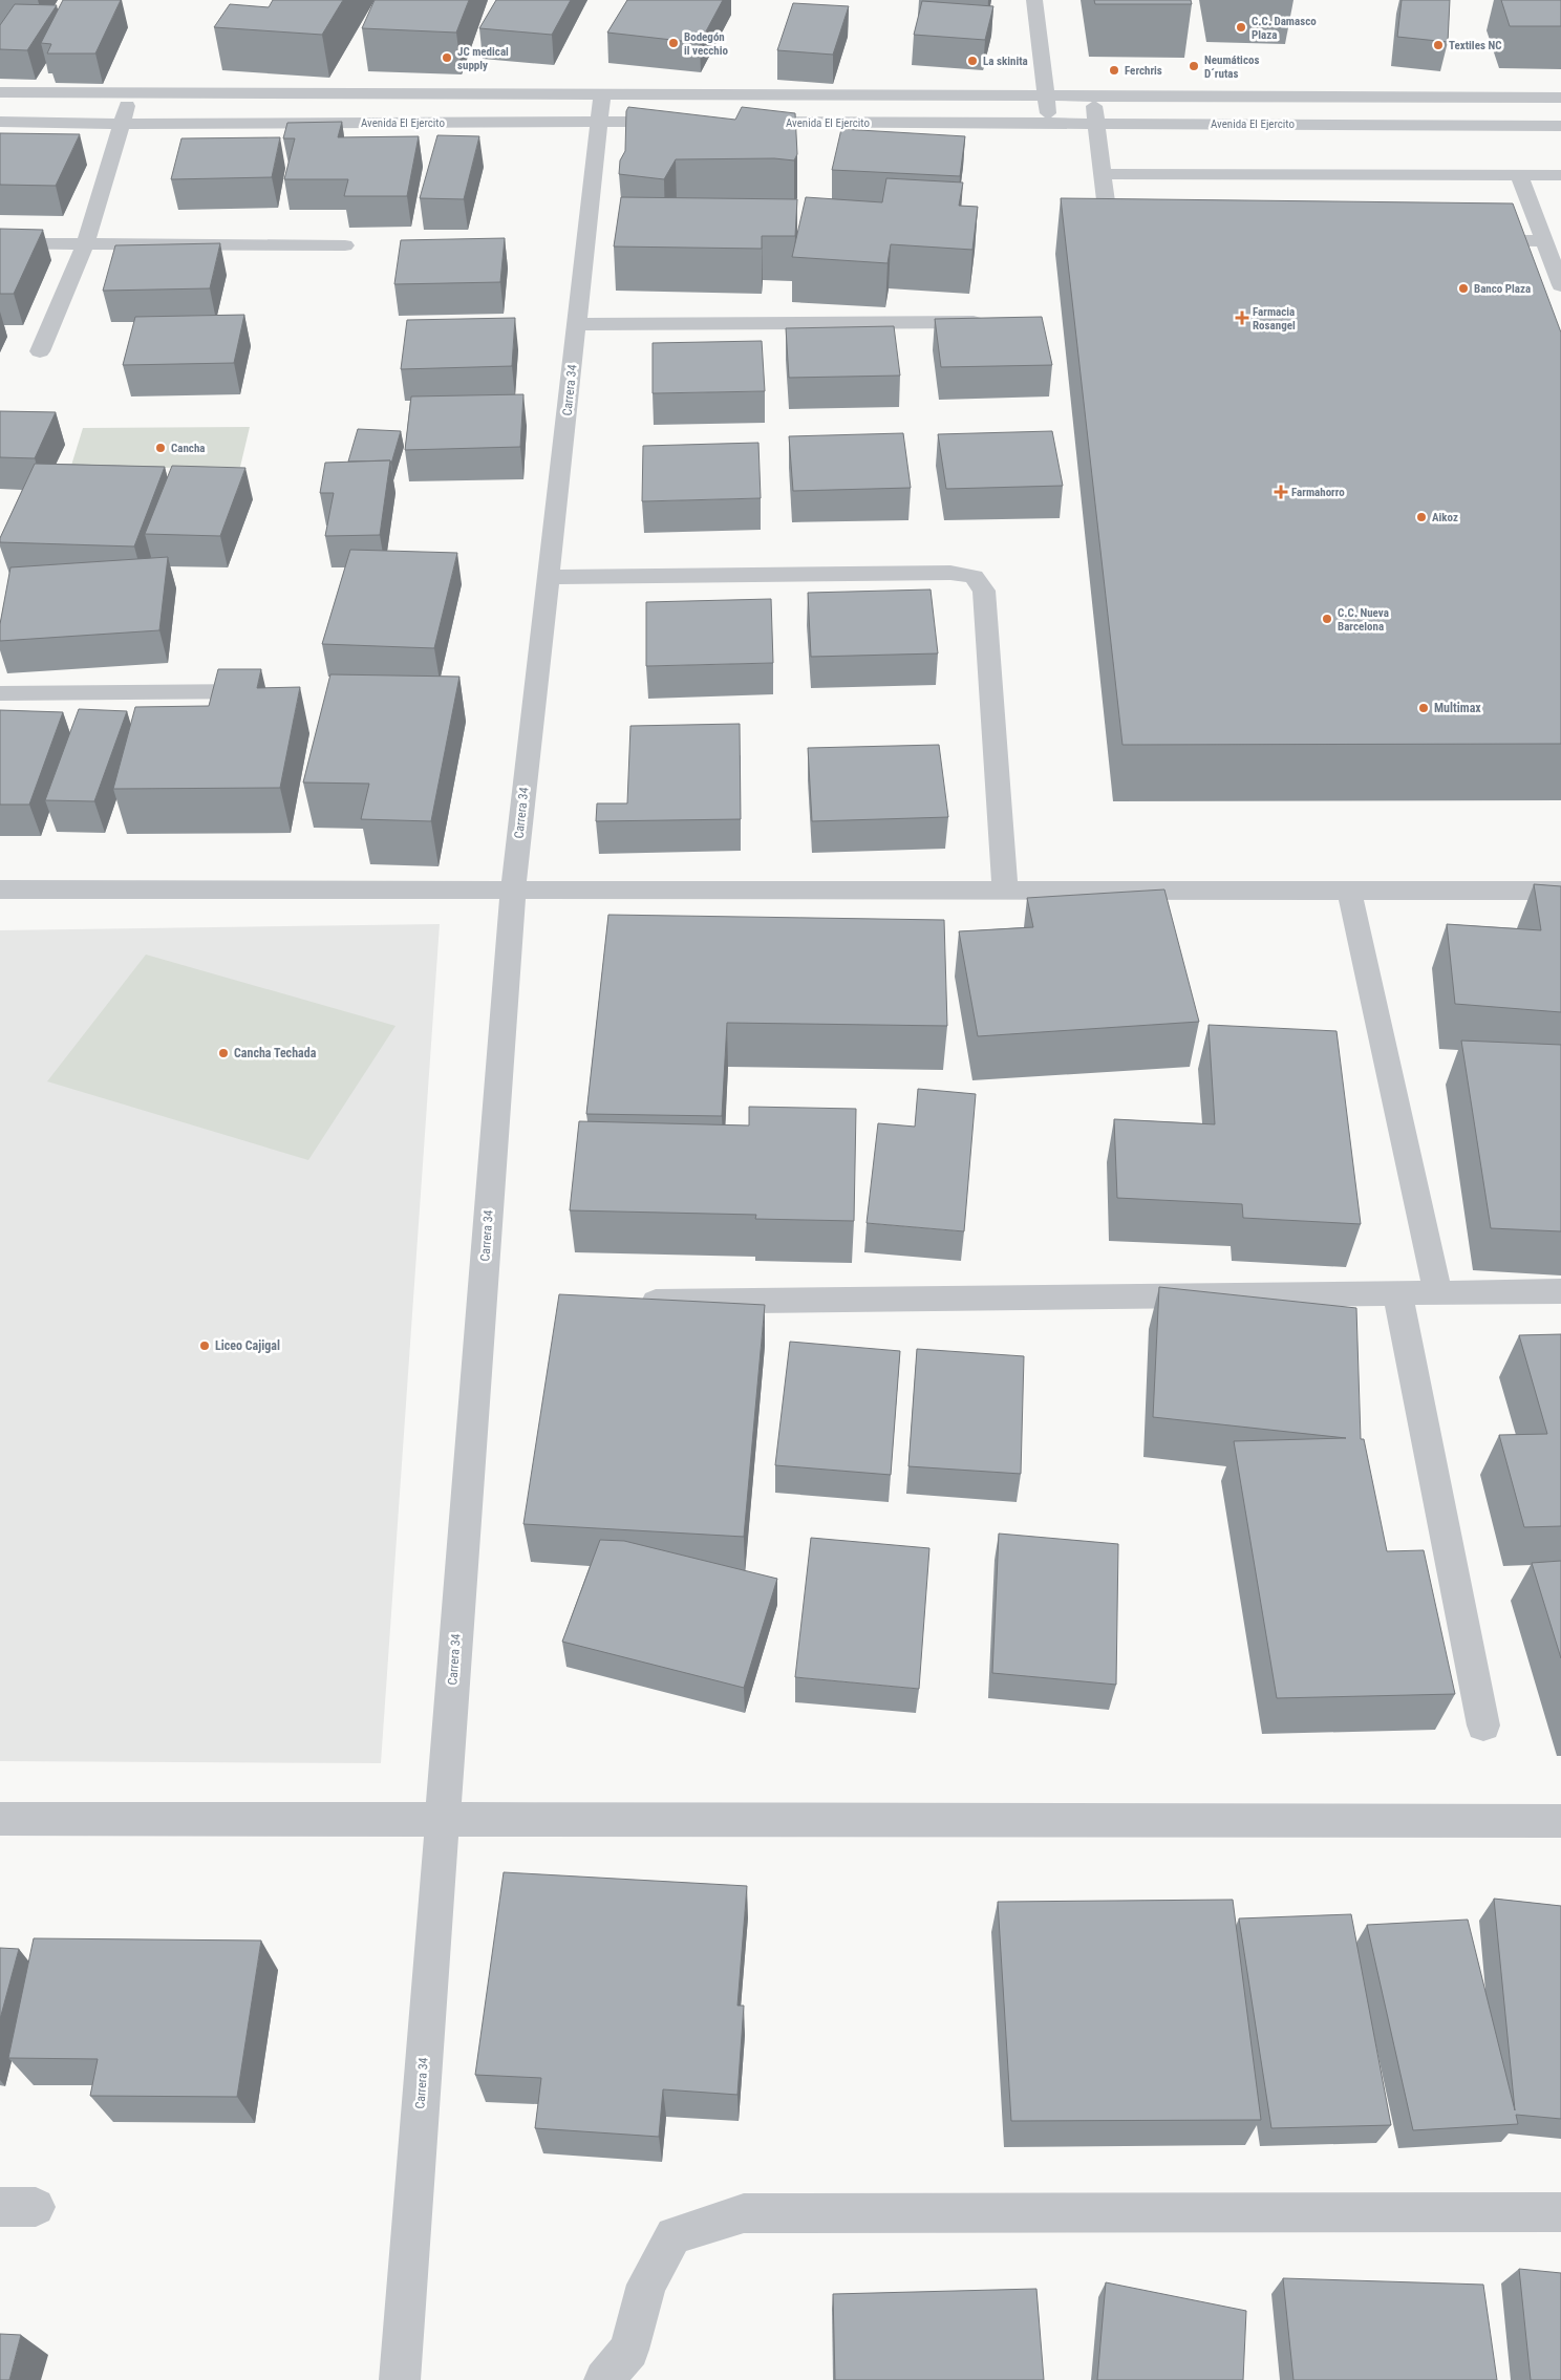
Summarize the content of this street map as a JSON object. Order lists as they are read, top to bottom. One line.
{"streets":{"street":["Avenida El Ejercito","Carrera 34"]},"crossings":[["Avenida El Ejercito","Carrera 34"]],"places":{"other":["C.C. Damasco Plaza","Bodegón il vecchio","Textiles NC","JC medical supply","La skinita","Neumáticos D´rutas","Ferchris","Banco Plaza","Cancha","Aikoz","C.C. Nueva Barcelona","Multimax","Cancha Techada","Liceo Cajigal"],"health":["Farmacia Rosangel","Farmahorro"]}}
